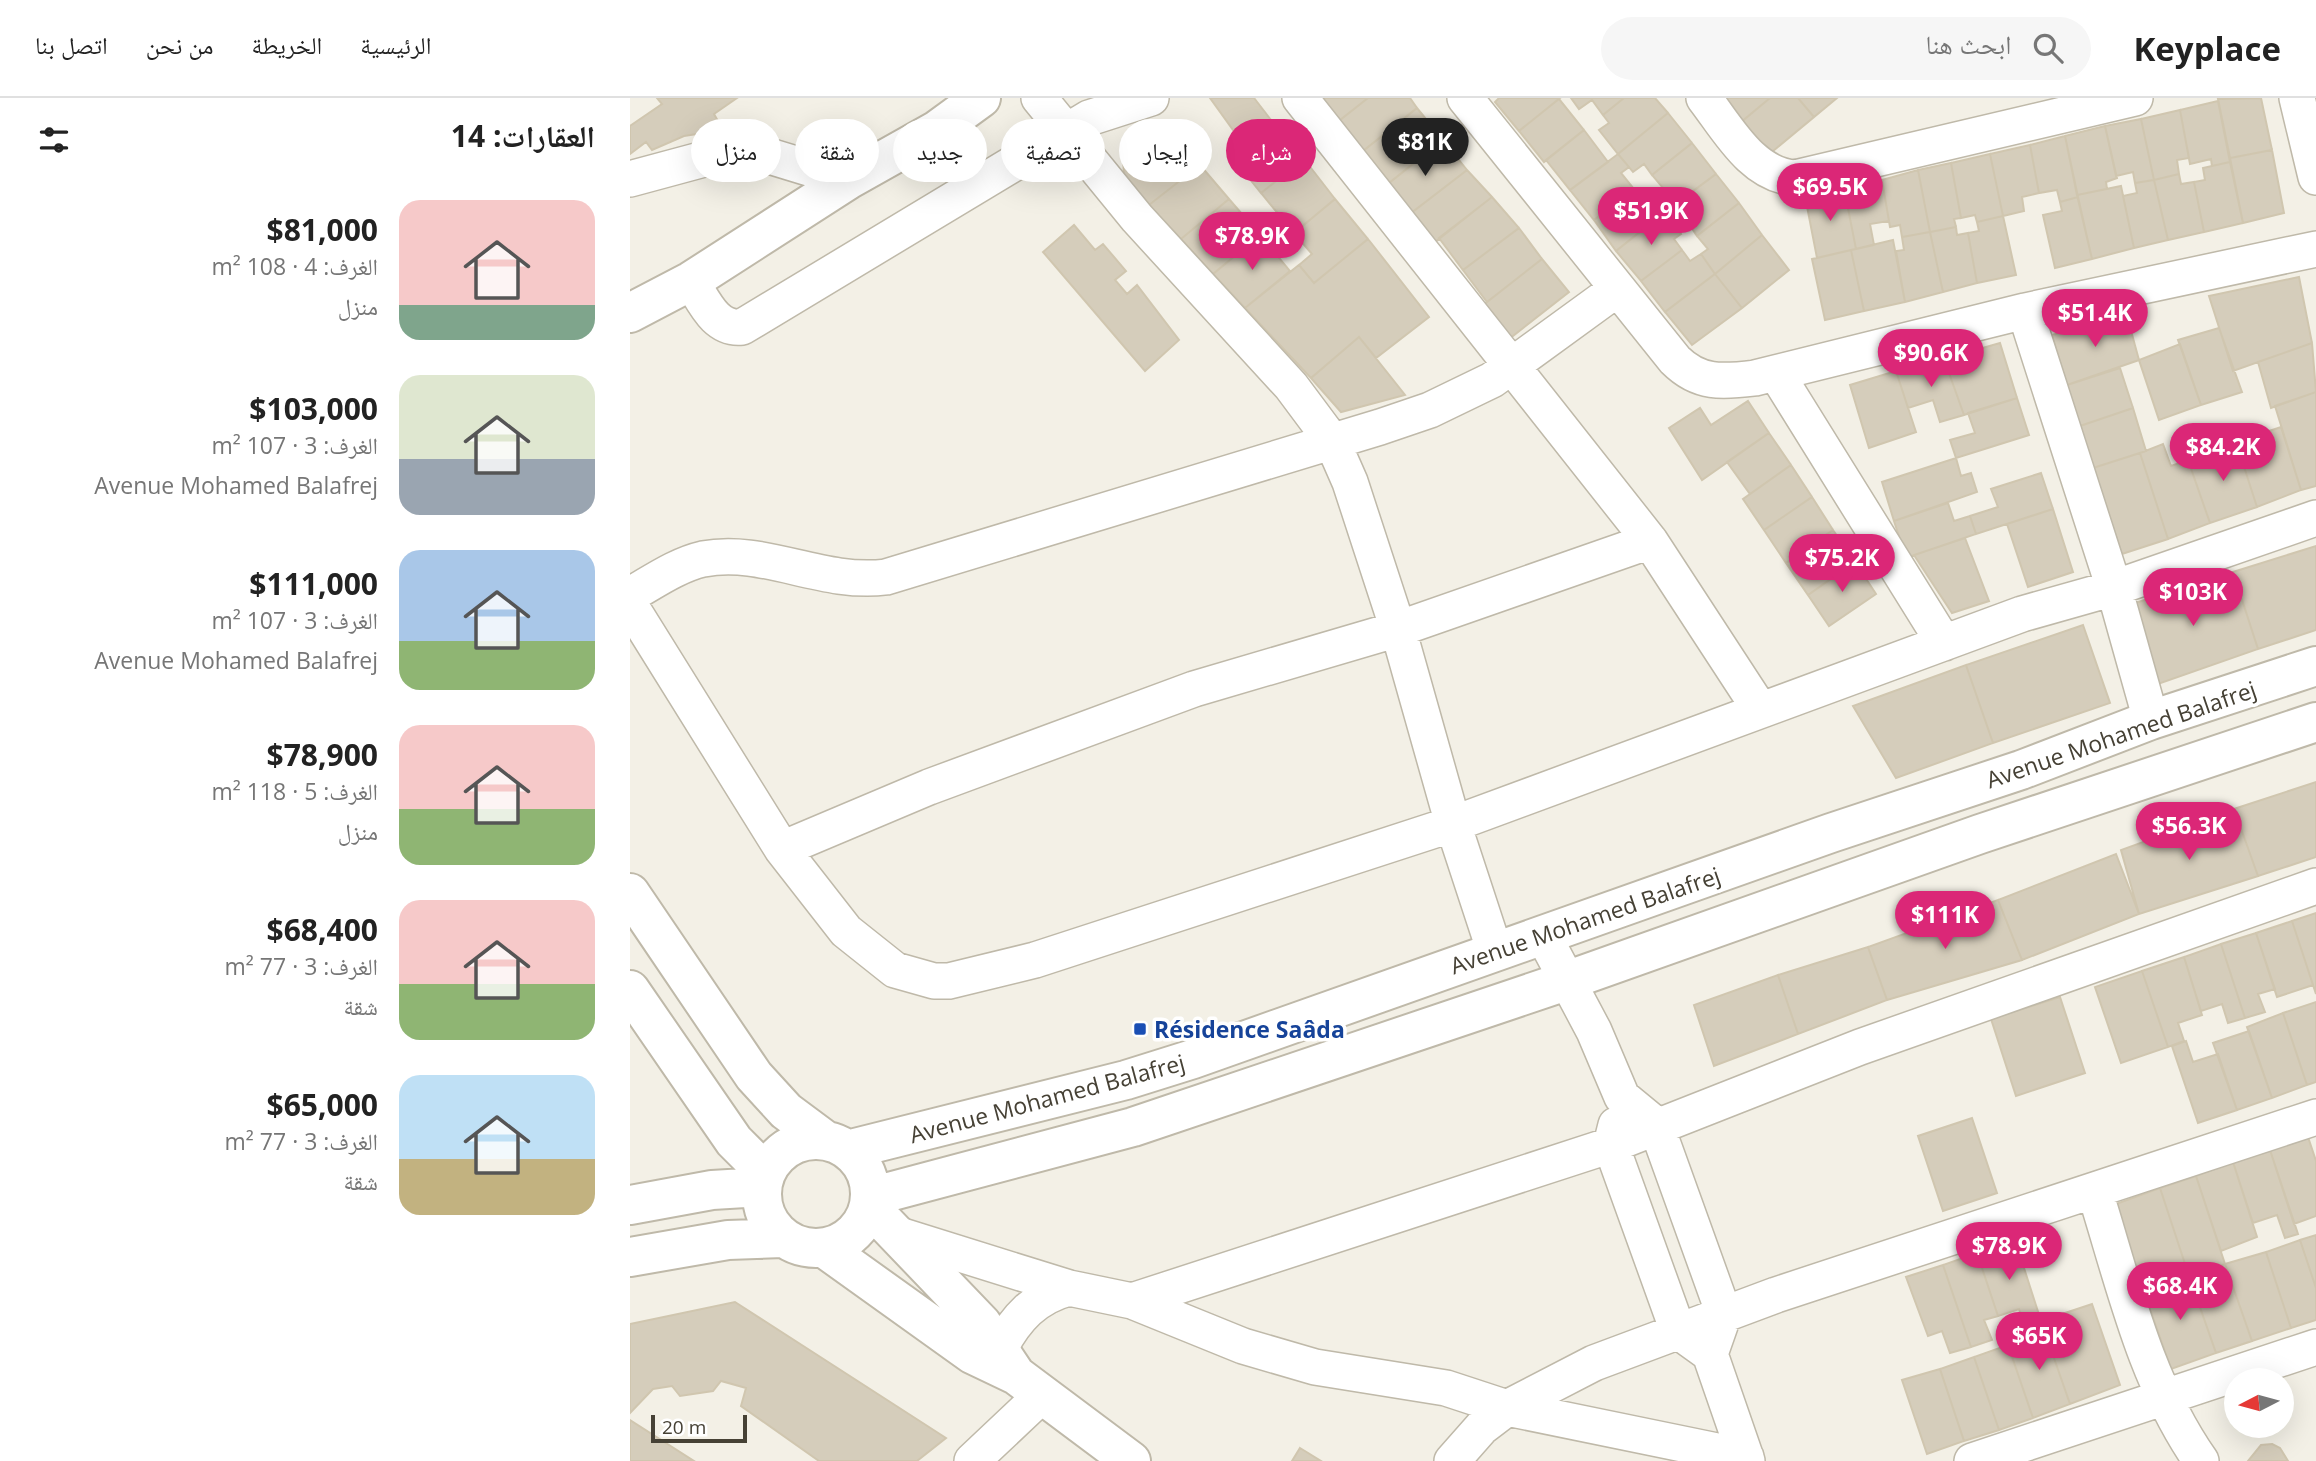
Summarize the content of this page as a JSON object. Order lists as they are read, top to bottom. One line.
{"streets":{"street":["Avenue Mohamed Balafrej"]},"places":{"transit":["Résidence Saâda"]},"scale_bar":"20 m","north":"left","page":{"header":"Keyplace","search":"ابحث هنا","nav":["الرئيسية","الخريطة","من نحن","اتصل بنا"],"heading":"العقارات: 14","price":["$81K","$69.5K","$51.9K","$78.9K","$51.4K","$90.6K","$84.2K","$75.2K","$103K","$56.3K","$111K","$78.9K","$68.4K","$65K"],"chip":["شراء","إيجار","تصفية","جديد","شقة","منزل"],"list":[{"name":"$81,000","note":"الغرف: 4 · 108 m² · منزل"},{"name":"$103,000","note":"الغرف: 3 · 107 m² · Avenue Mohamed Balafrej"},{"name":"$111,000","note":"الغرف: 3 · 107 m² · Avenue Mohamed Balafrej"},{"name":"$78,900","note":"الغرف: 5 · 118 m² · منزل"},{"name":"$68,400","note":"الغرف: 3 · 77 m² · شقة"},{"name":"$65,000","note":"الغرف: 3 · 77 m² · شقة"}],"scale":"20 m"}}
